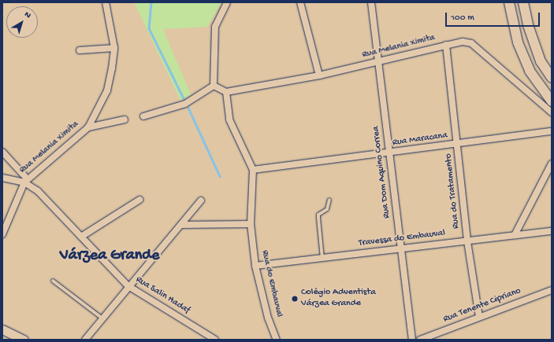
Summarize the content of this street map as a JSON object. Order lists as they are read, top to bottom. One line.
{"streets":{"street":["Rua Melania Ximita","Rua Maracana","Rua Dom Aquino Correa","Rua do Tratamento","Travessa do Embauval","Rua do Embauval","Rua Salin Hadaf","Rua Tenente Cipriano"]},"crossings":[["Rua Melania Ximita","Rua Dom Aquino Correa"],["Rua Melania Ximita","Rua do Tratamento"],["Rua Melania Ximita","Rua do Embauval"],["Rua Melania Ximita","Rua Salin Hadaf"],["Rua Maracana","Rua Dom Aquino Correa"],["Rua Maracana","Rua do Tratamento"],["Rua Maracana","Rua do Embauval"],["Rua Dom Aquino Correa","Travessa do Embauval"],["Rua do Tratamento","Travessa do Embauval"],["Rua do Tratamento","Rua Tenente Cipriano"],["Travessa do Embauval","Rua do Embauval"]],"districts":["Várzea Grande"],"places":["Colégio Adventista Várzea Grande"],"scale_bar":"100 m","north":"top right"}
